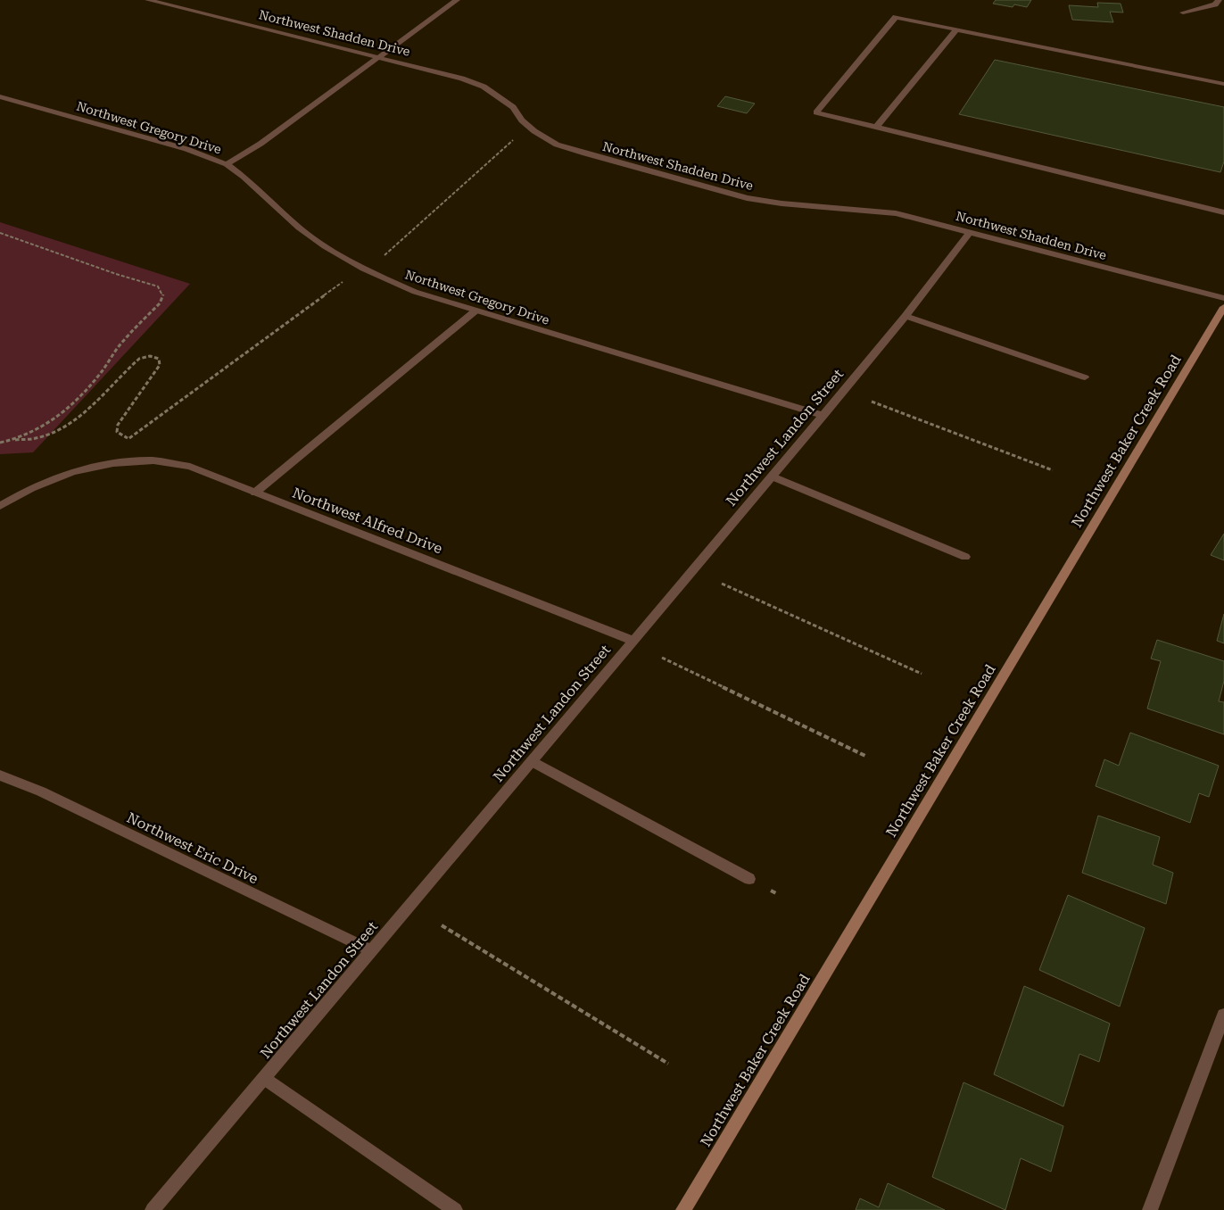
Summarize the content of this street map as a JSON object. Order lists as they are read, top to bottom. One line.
{"streets":{"main road":["Northwest Baker Creek Road"],"street":["Northwest Shadden Drive","Northwest Gregory Drive","Northwest Landon Street","Northwest Alfred Drive","Northwest Eric Drive"]},"crossings":[["Northwest Shadden Drive","Northwest Landon Street"],["Northwest Gregory Drive","Northwest Landon Street"],["Northwest Landon Street","Northwest Alfred Drive"],["Northwest Landon Street","Northwest Eric Drive"]]}
